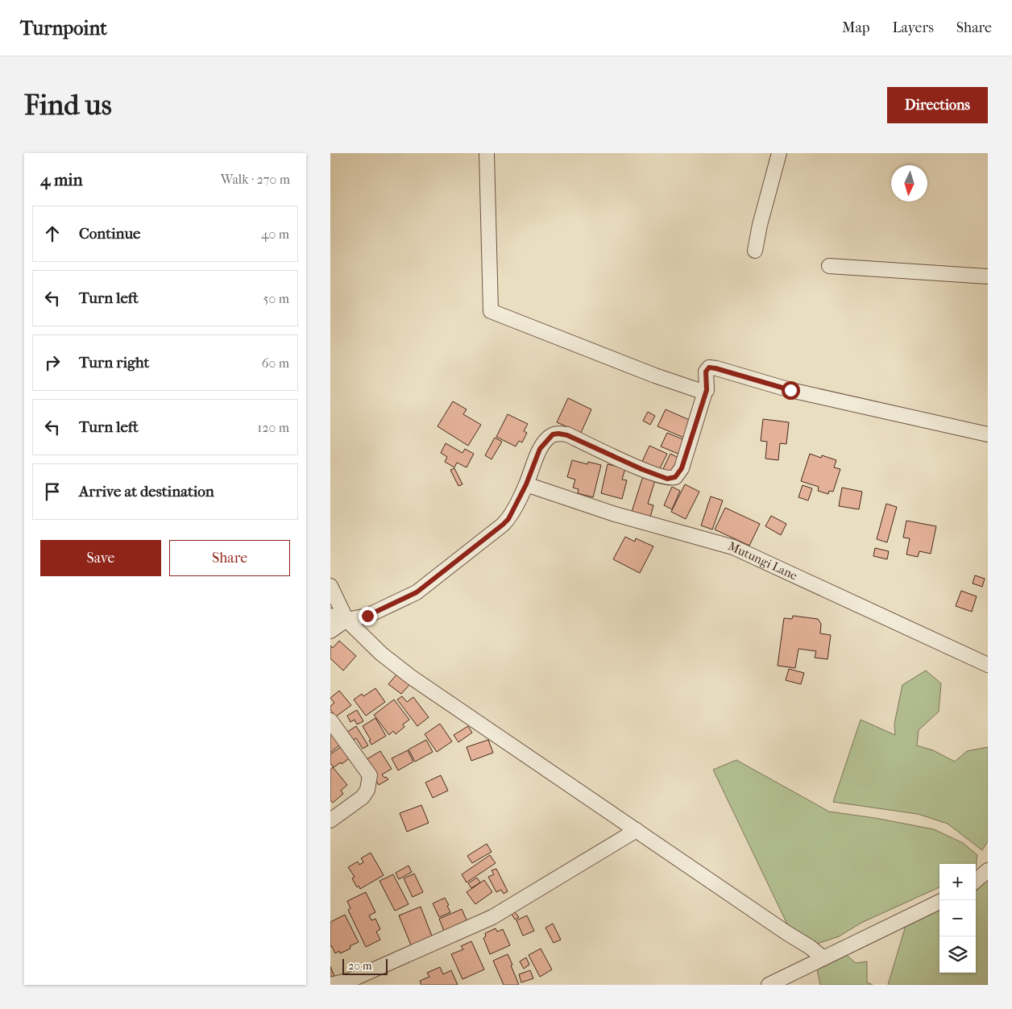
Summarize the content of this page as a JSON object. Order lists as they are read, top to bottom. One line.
{"streets":{"street":["Mutungi Lane"]},"scale_bar":"20 m","north":"bottom","page":{"header":"Turnpoint","nav":["Map","Layers","Share"],"buttons":["Directions",["Save","Share"]],"title":"Find us","heading":["4 min","Walk · 270 m"],"list":[["Continue","40 m"],["Turn left","50 m"],["Turn right","60 m"],["Turn left","120 m"],"Arrive at destination"],"map_buttons":["+","−"],"scale":"20 m"}}
